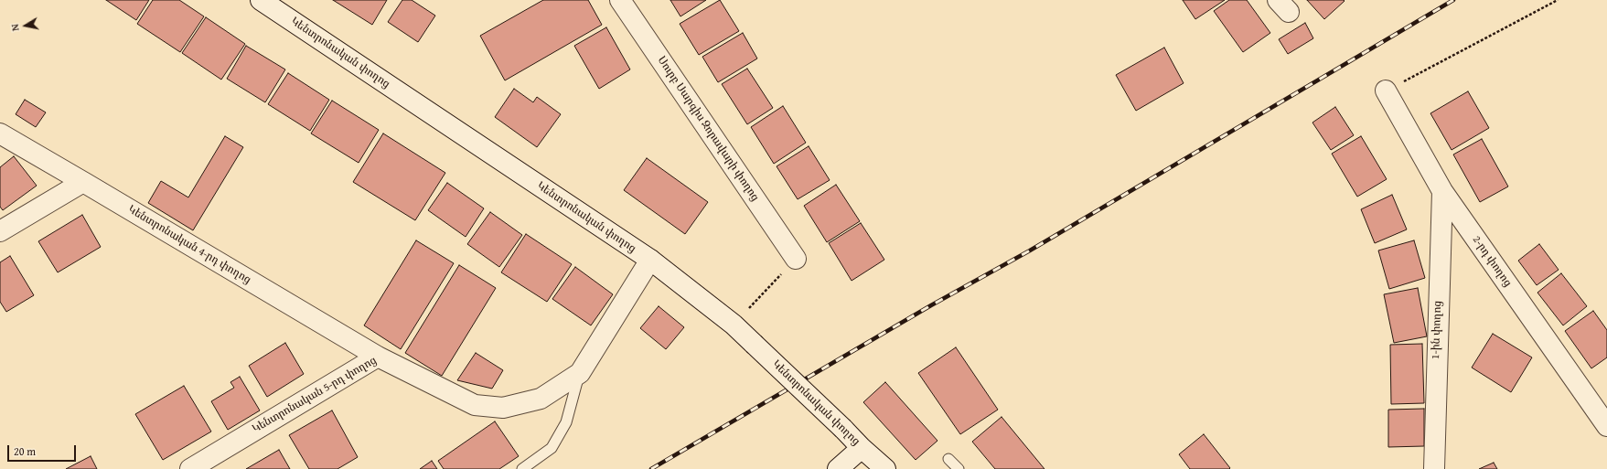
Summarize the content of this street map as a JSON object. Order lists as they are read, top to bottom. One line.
{"streets":{"street":["Կենտրոնական փողոց","Սուրբ Սարգիս Զորավարի փողոց","Կենտրոնական 4-րդ փողոց","2-րդ փողոց","1-ին փողոց","Կենտրոնական 5-րդ փողոց"]},"crossings":[["Կենտրոնական փողոց","Կենտրոնական 5-րդ փողոց"],["Կենտրոնական 4-րդ փողոց","Կենտրոնական 5-րդ փողոց"],["2-րդ փողոց","1-ին փողոց"]],"scale_bar":"20 m","north":"left"}
